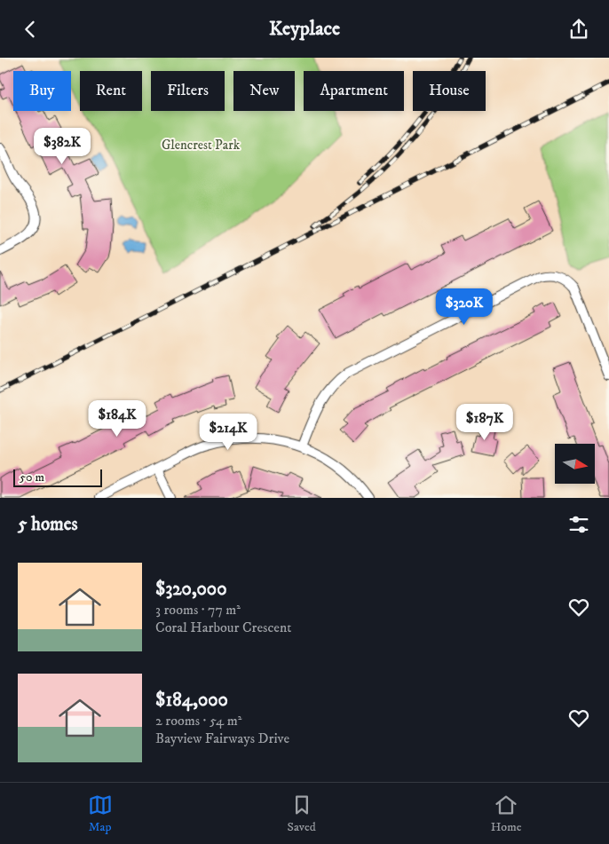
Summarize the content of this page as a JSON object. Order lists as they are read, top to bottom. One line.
{"parks":["Glencrest Park"],"scale_bar":"50 m","north":"right","page":{"header":"Keyplace","chip":["Buy","Rent","Filters","New","Apartment","House"],"price":["$382K","$320K","$184K","$187K","$214K"],"scale":"50 m","heading":"5 homes","list":[{"name":"$320,000","note":"3 rooms · 77 m² · Coral Harbour Crescent"},{"name":"$184,000","note":"2 rooms · 54 m² · Bayview Fairways Drive"}],"tabs":["Map","Saved","Home"]}}
